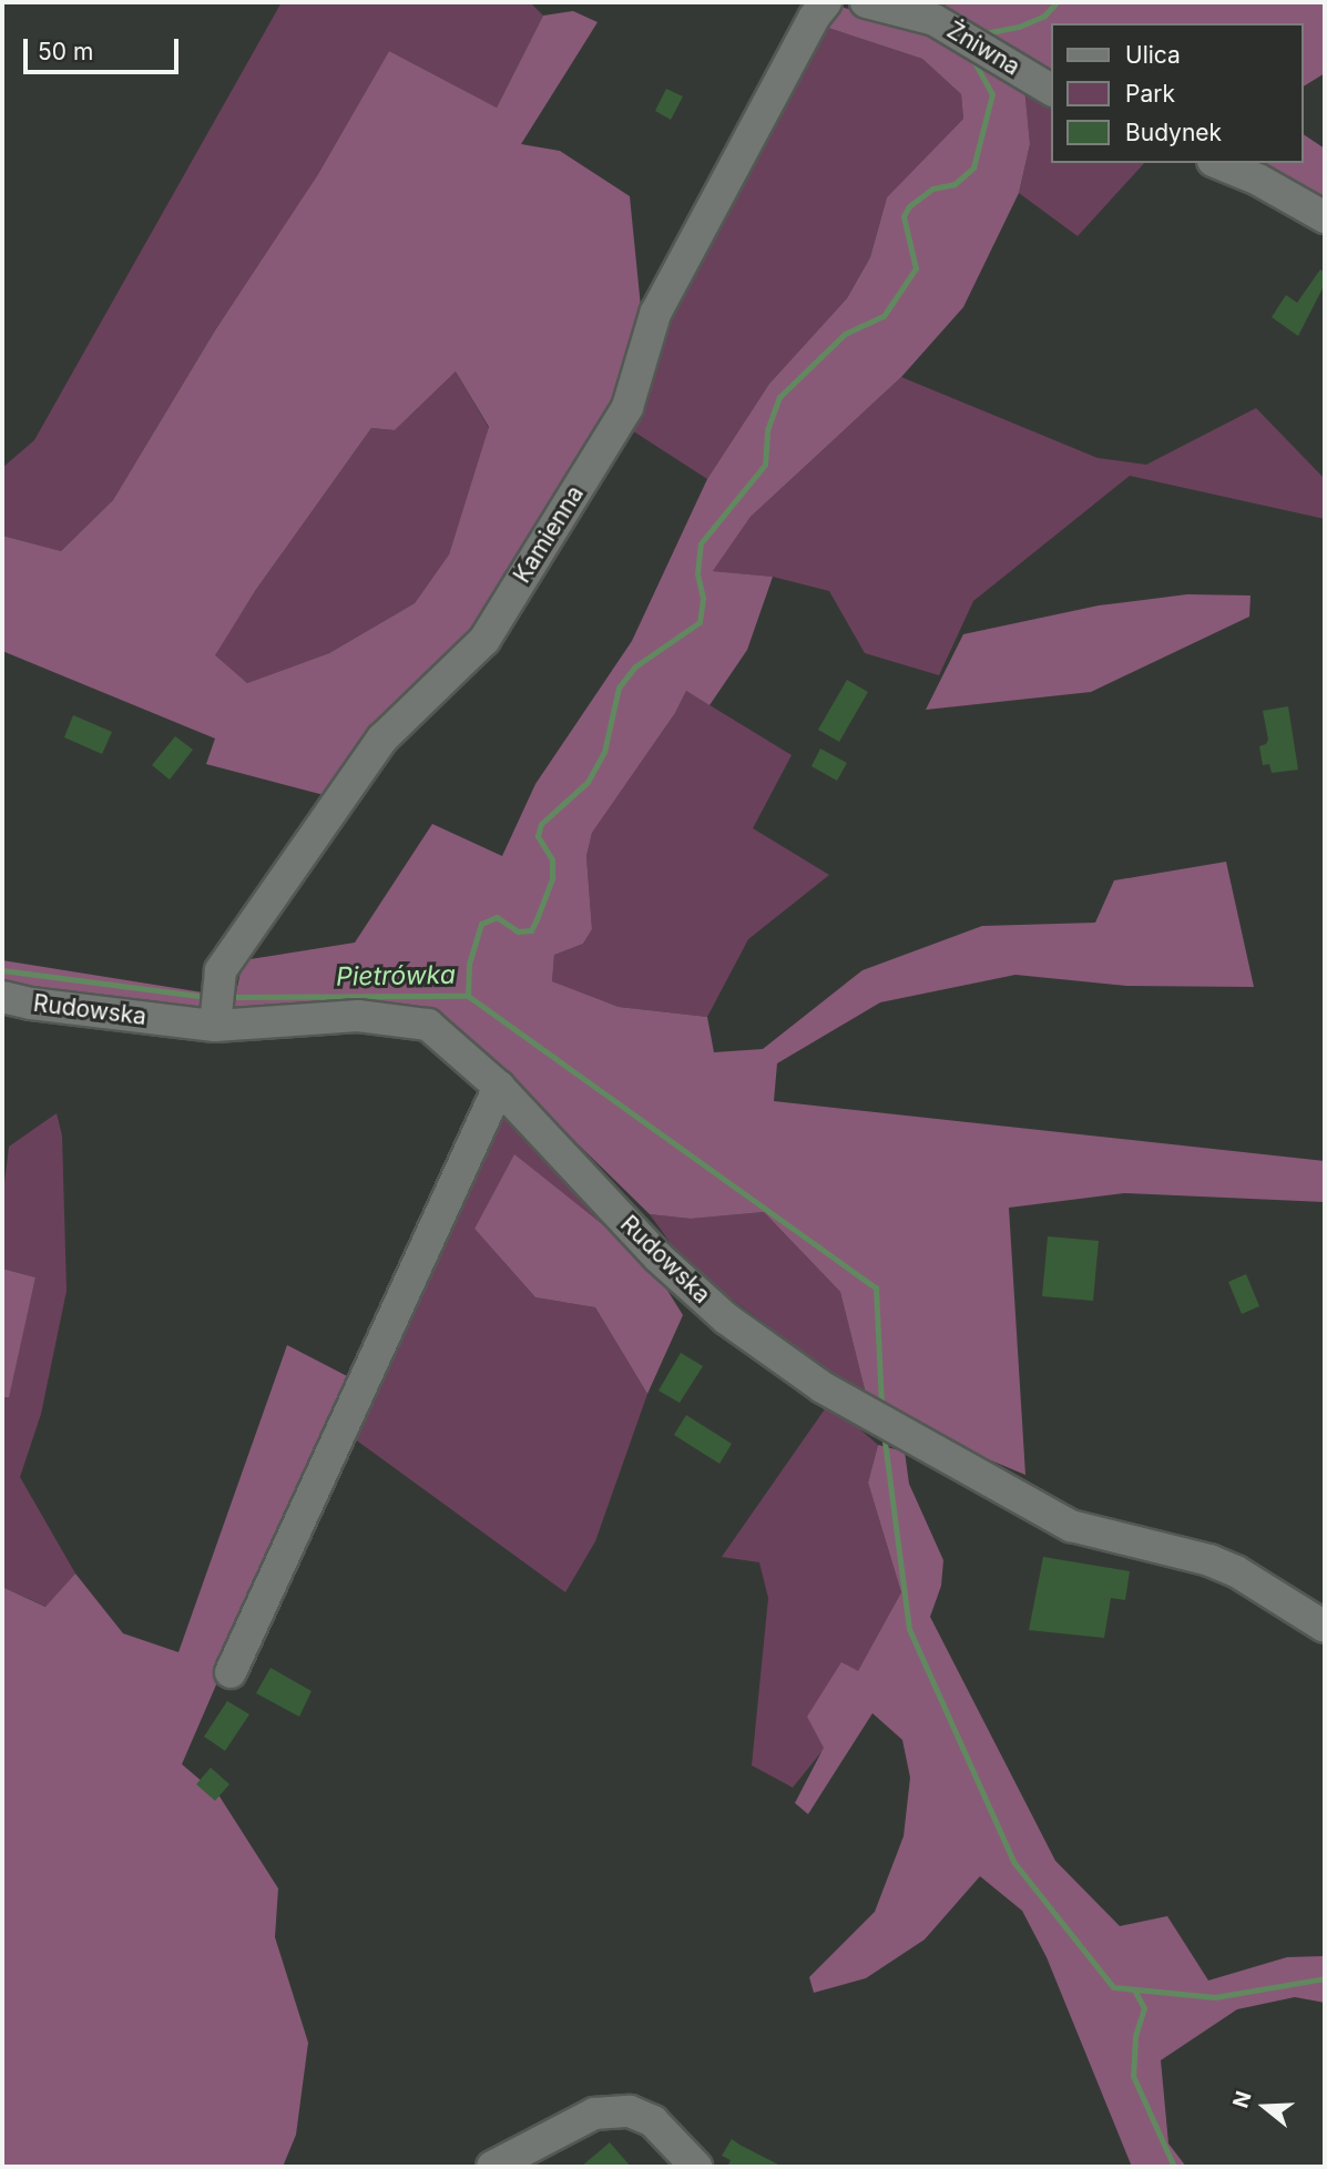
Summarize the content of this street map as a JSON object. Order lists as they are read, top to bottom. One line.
{"streets":{"street":["Żniwna","Kamienna","Rudowska"]},"crossings":[["Kamienna","Rudowska"]],"water":["Pietrówka"],"legend":["Ulica","Park","Budynek"],"scale_bar":"50 m","north":"left"}
